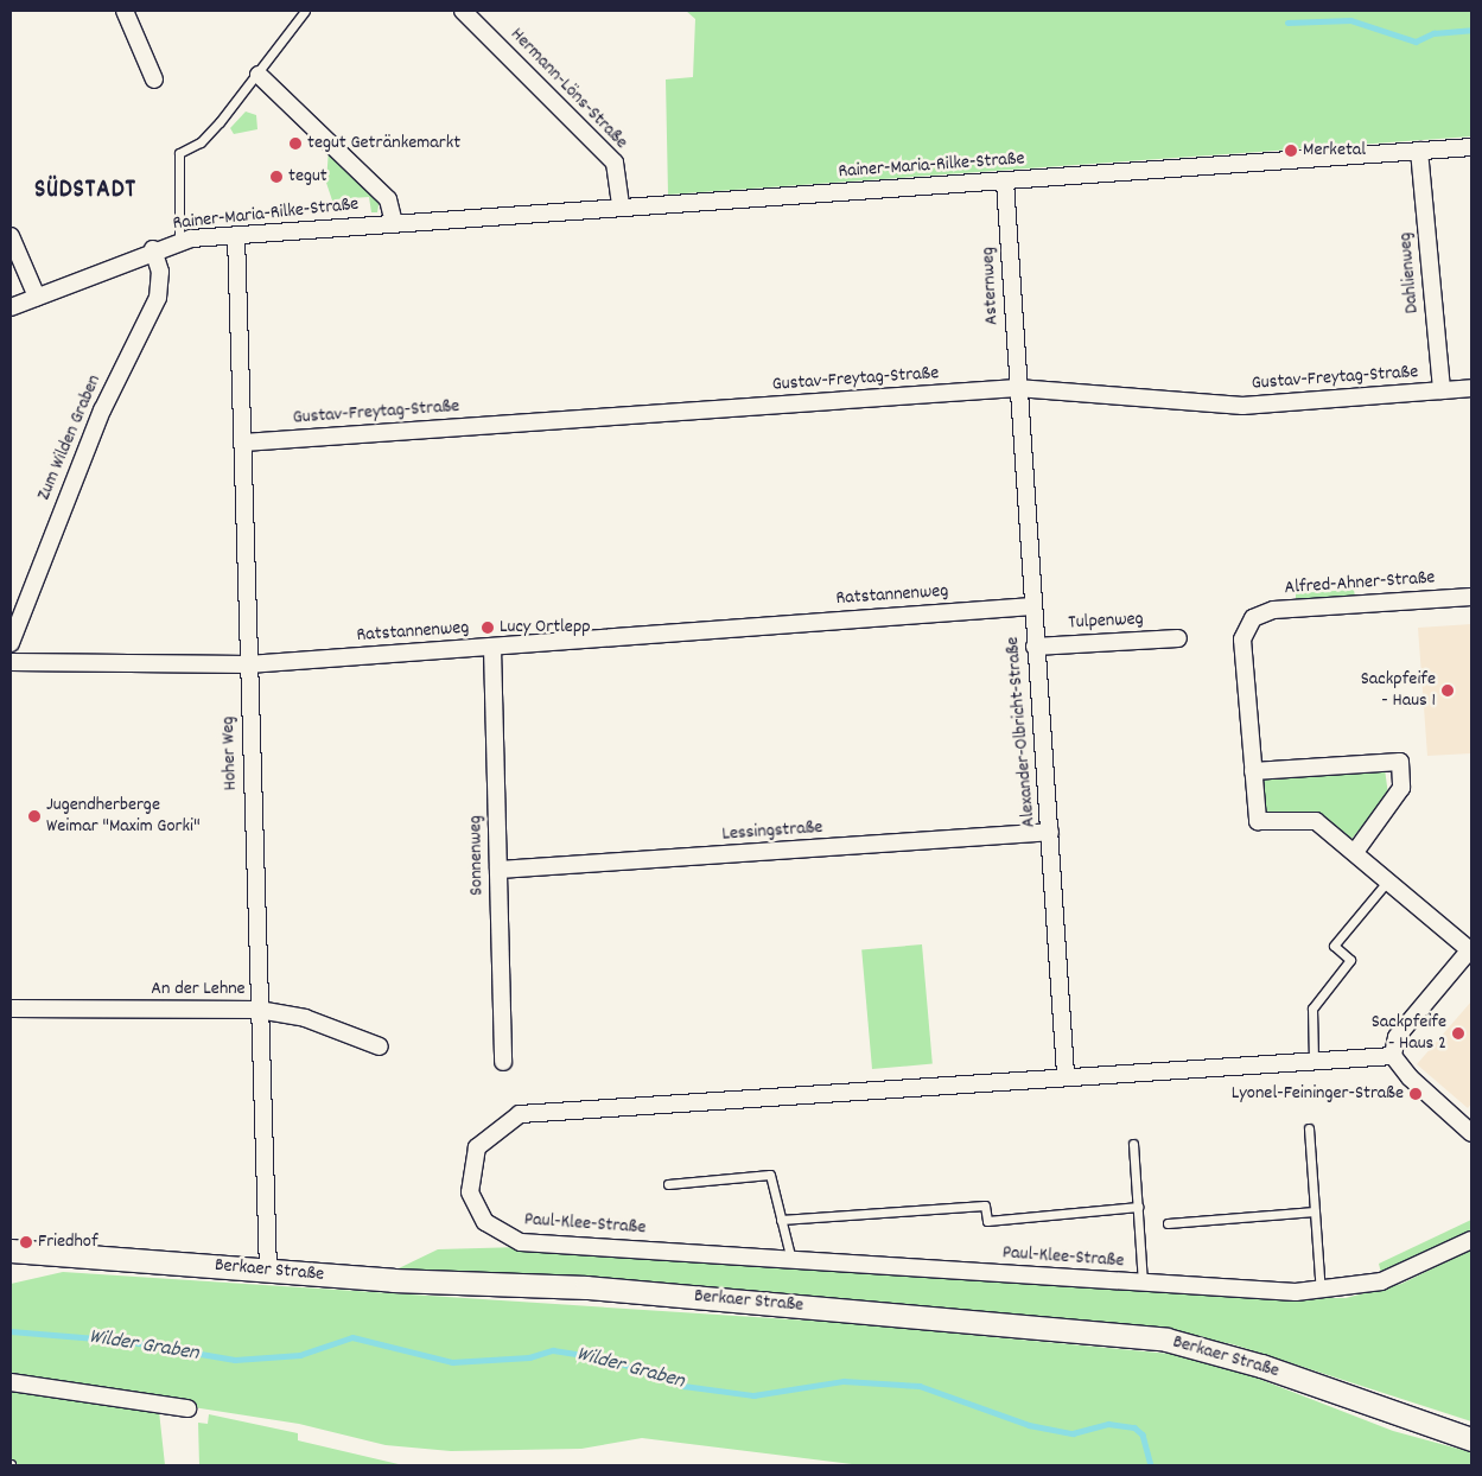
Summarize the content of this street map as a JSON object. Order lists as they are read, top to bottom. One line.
{"streets":{"main road":["Berkaer Straße"],"street":["Hermann-Löns-Straße","Rainer-Maria-Rilke-Straße","Dahlienweg","Asternweg","Gustav-Freytag-Straße","Zum Wilden Graben","Alfred-Ahner-Straße","Ratstannenweg","Tulpenweg","Alexander-Olbricht-Straße","Hoher Weg","Lessingstraße","Sonnenweg","An der Lehne","Paul-Klee-Straße"]},"crossings":[["Hermann-Löns-Straße","Rainer-Maria-Rilke-Straße"],["Rainer-Maria-Rilke-Straße","Dahlienweg"],["Rainer-Maria-Rilke-Straße","Asternweg"],["Rainer-Maria-Rilke-Straße","Zum Wilden Graben"],["Rainer-Maria-Rilke-Straße","Hoher Weg"],["Dahlienweg","Gustav-Freytag-Straße"],["Asternweg","Gustav-Freytag-Straße"],["Asternweg","Alexander-Olbricht-Straße"],["Gustav-Freytag-Straße","Alexander-Olbricht-Straße"],["Gustav-Freytag-Straße","Hoher Weg"],["Ratstannenweg","Alexander-Olbricht-Straße"],["Ratstannenweg","Hoher Weg"],["Ratstannenweg","Sonnenweg"],["Tulpenweg","Alexander-Olbricht-Straße"],["Alexander-Olbricht-Straße","Lessingstraße"],["Alexander-Olbricht-Straße","Paul-Klee-Straße"],["Hoher Weg","An der Lehne"],["Hoher Weg","Berkaer Straße"],["Lessingstraße","Sonnenweg"]],"districts":["SÜDSTADT"],"water":["Wilder Graben"],"places":["tegut Getränkemarkt","Merketal","tegut","Lucy Ortlepp","Sackpfeife - Haus 1","Jugendherberge Weimar \"Maxim Gorki\"","Sackpfeife - Haus 2","Lyonel-Feininger-Straße","Friedhof"]}
